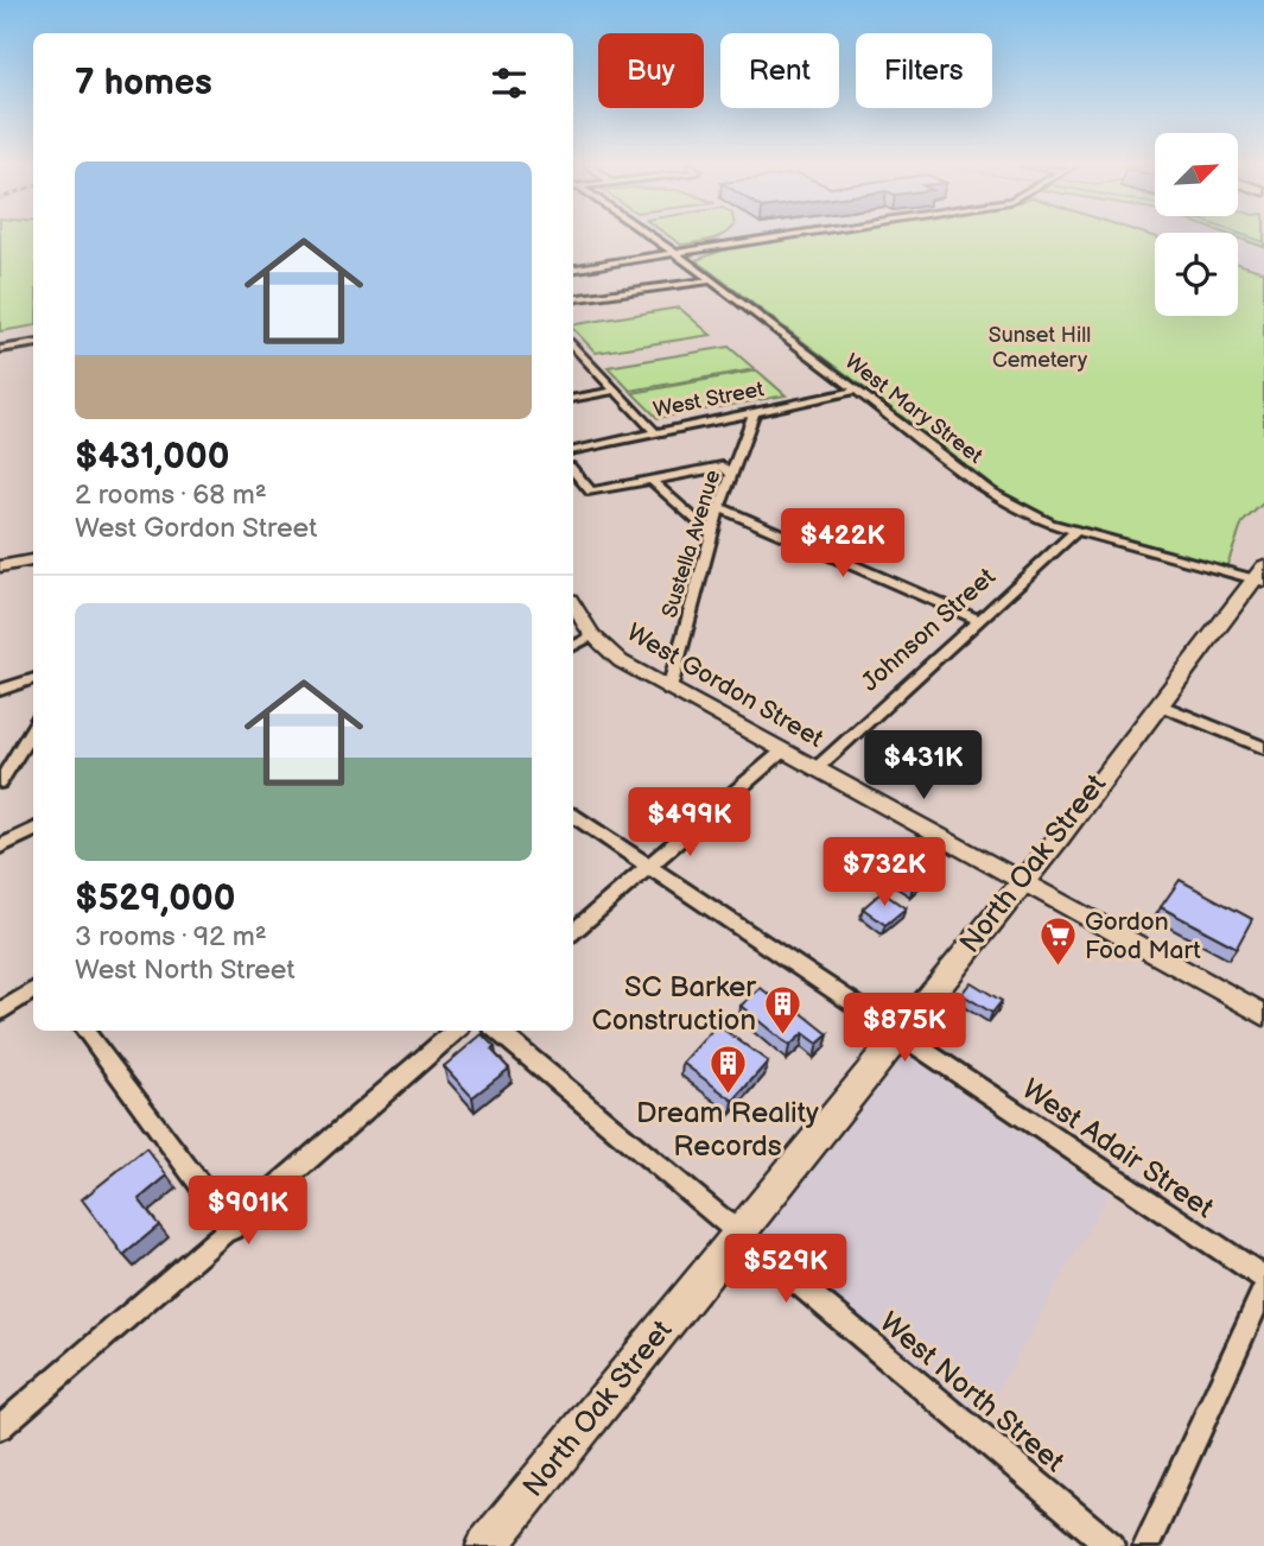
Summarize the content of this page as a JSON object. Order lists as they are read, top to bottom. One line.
{"streets":{"main road":["North Oak Street"],"street":["West Street","West Mary Street","Sustella Avenue","Johnson Street","West Gordon Street","West Adair Street","West North Street"]},"crossings":[["West Street","West Mary Street"],["West Street","Sustella Avenue"],["West Mary Street","Johnson Street"],["West Mary Street","North Oak Street"],["Sustella Avenue","West Gordon Street"],["Johnson Street","West Gordon Street"],["West Gordon Street","North Oak Street"],["North Oak Street","West Adair Street"],["North Oak Street","West North Street"]],"parks":["Sunset Hill Cemetery"],"places":{"supermarket":["Gordon Food Mart"],"building":["SC Barker Construction","Dream Reality Records"]},"north":"top right","page":{"chip":["Buy","Rent","Filters"],"heading":"7 homes","list":[{"name":"$431,000","note":"2 rooms · 68 m² · West Gordon Street"},{"name":"$529,000","note":"3 rooms · 92 m² · West North Street"}],"price":["$422K","$431K","$499K","$732K","$875K","$901K","$529K"]}}
